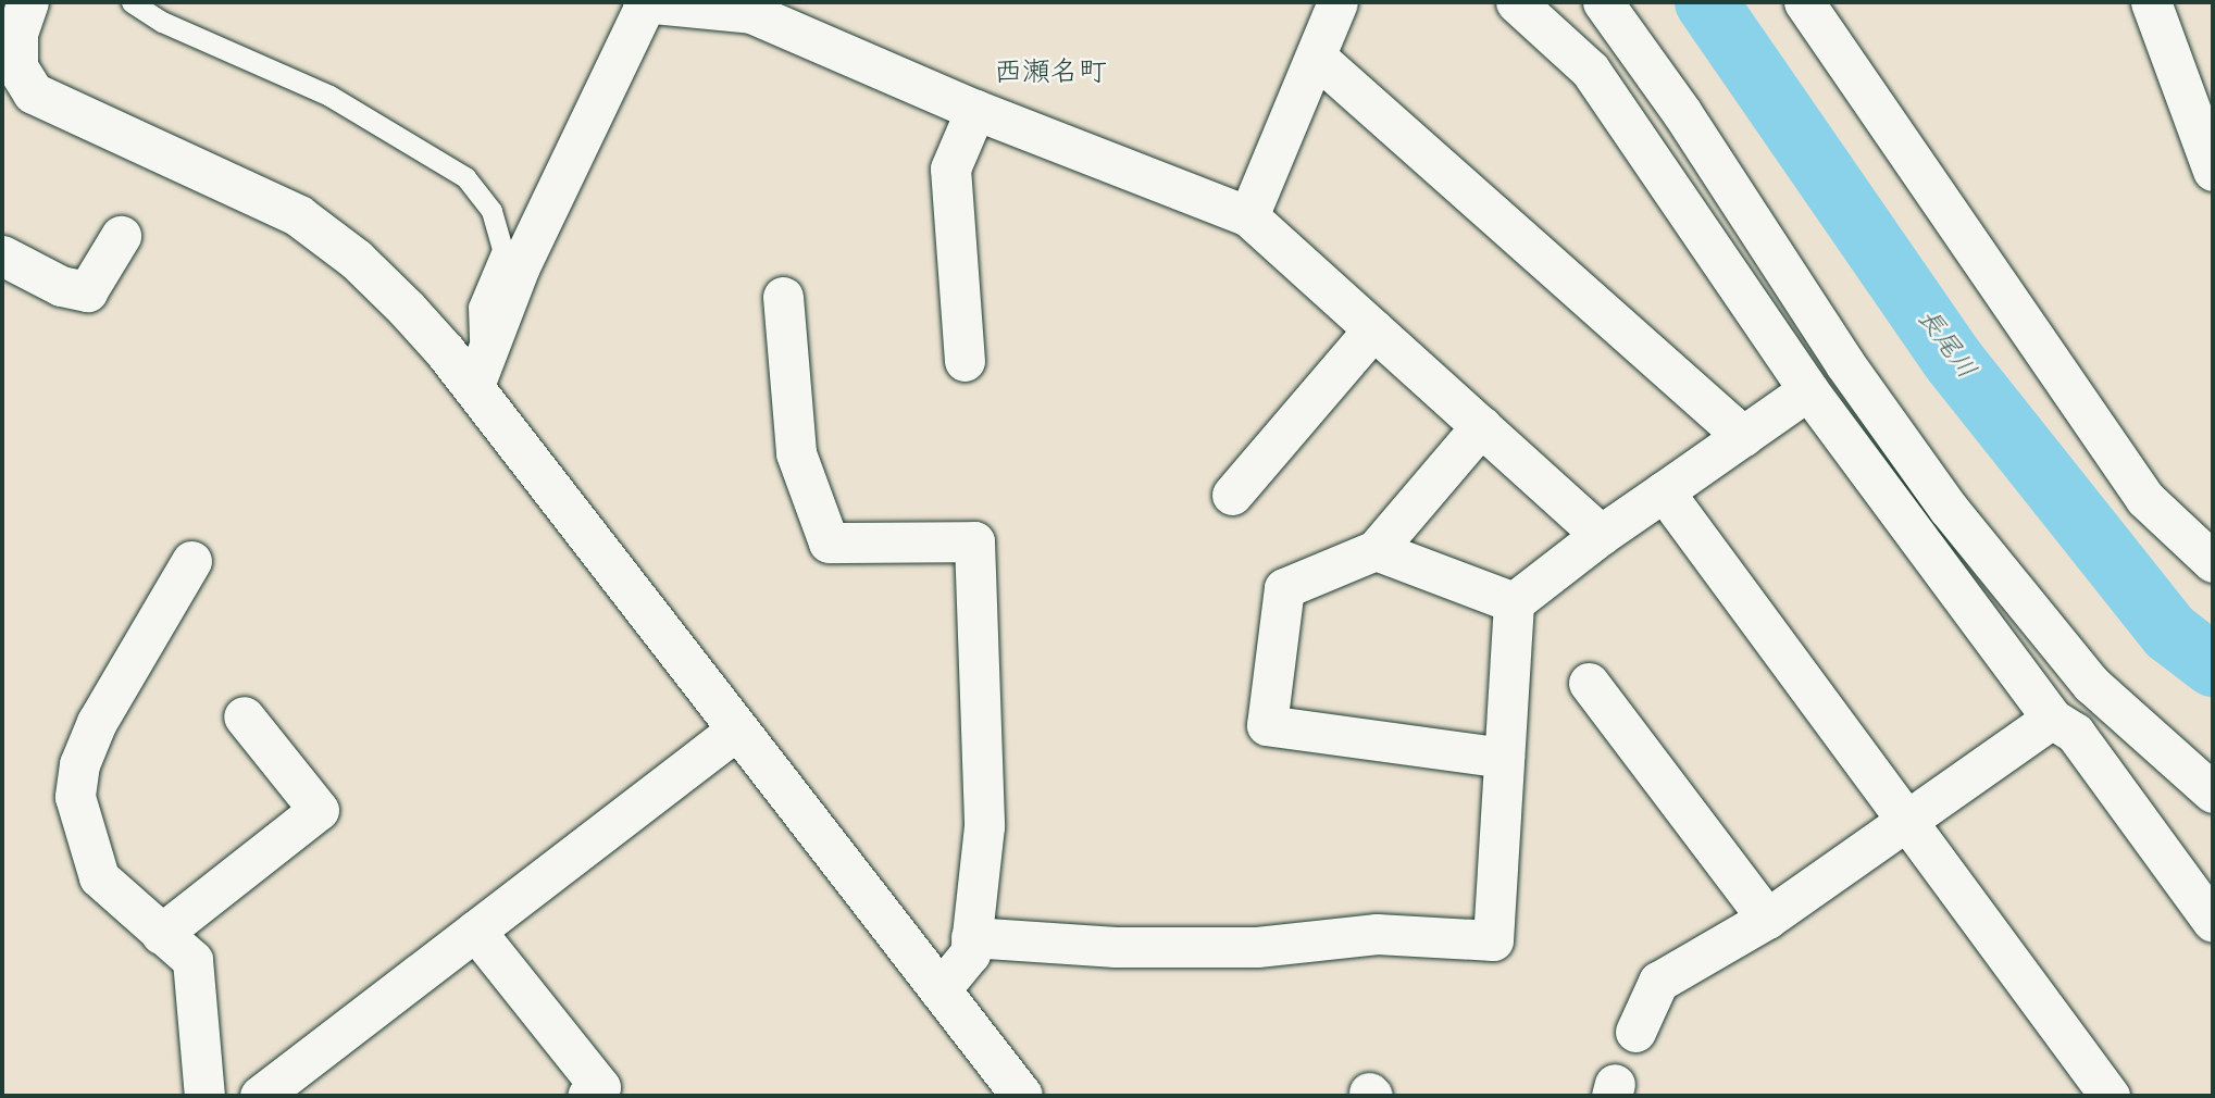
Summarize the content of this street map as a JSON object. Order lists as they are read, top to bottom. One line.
{"districts":["西瀬名町"],"water":["長尾川"]}
